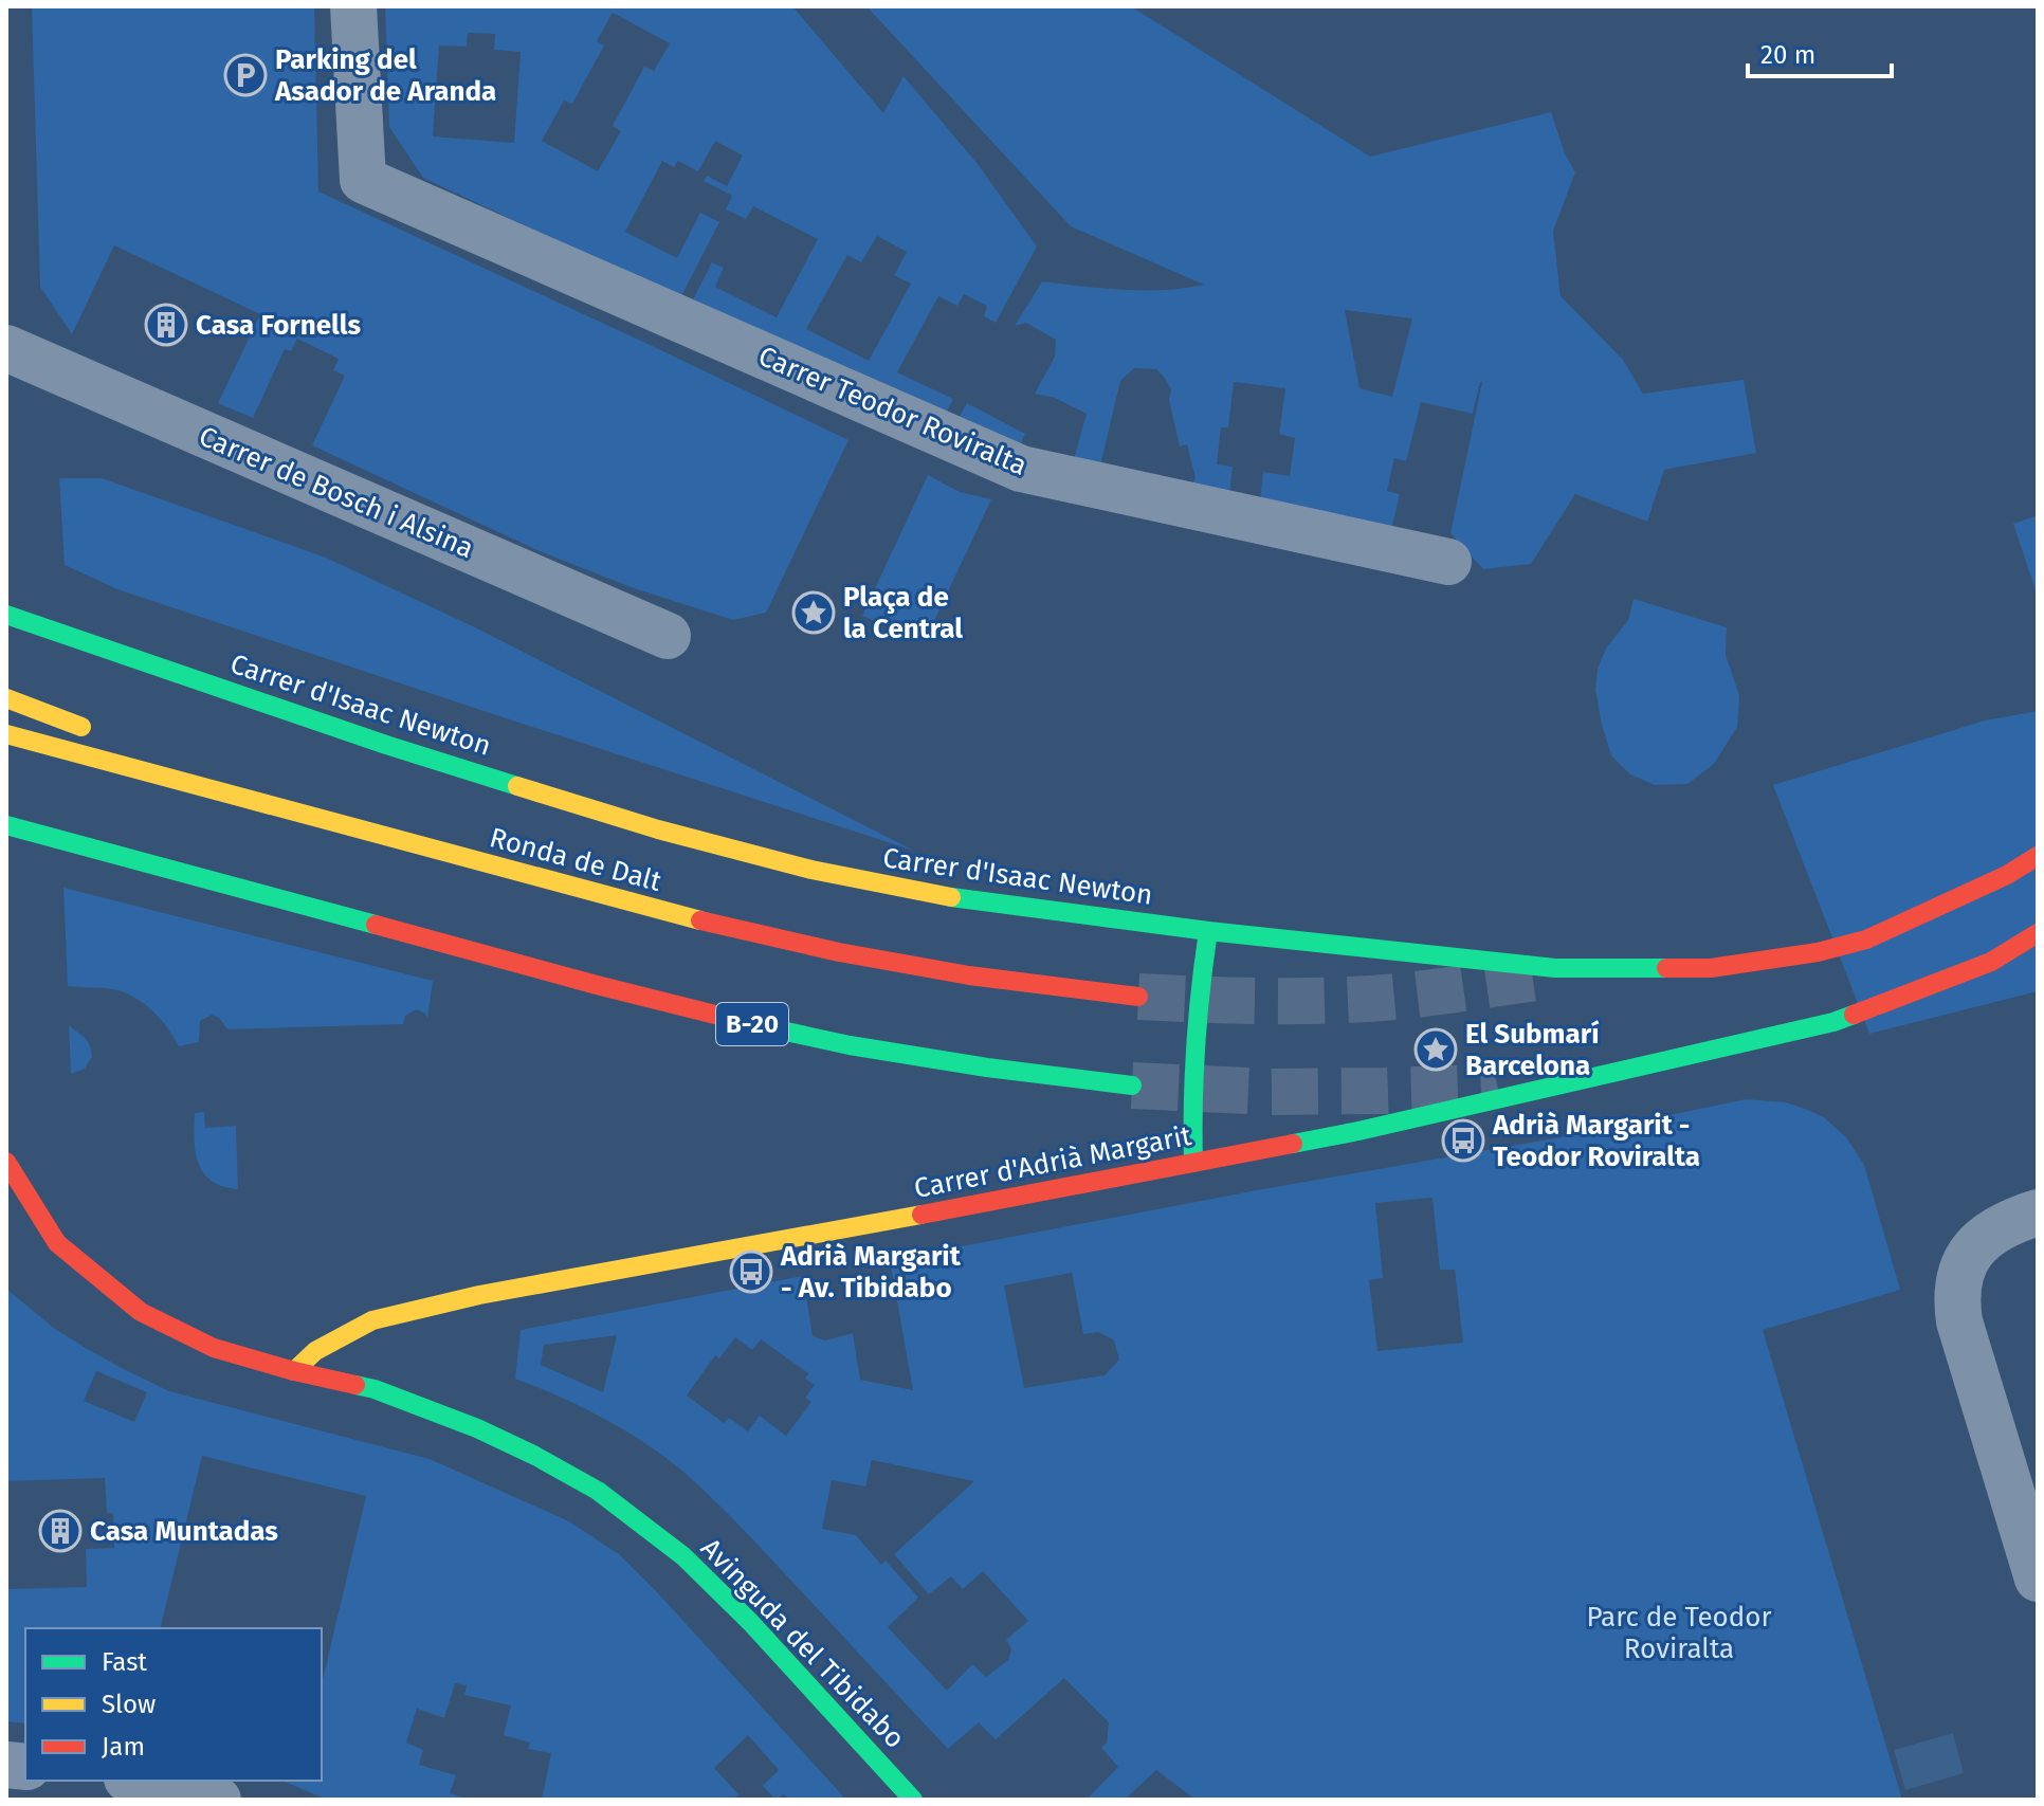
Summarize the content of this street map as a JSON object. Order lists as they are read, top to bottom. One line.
{"streets":{"main road":["Carrer d'Isaac Newton","Ronda de Dalt","B-20","Carrer d'Adrià Margarit","Avinguda del Tibidabo"],"street":["Carrer Teodor Roviralta","Carrer de Bosch i Alsina"]},"crossings":[["Carrer d'Adrià Margarit","Avinguda del Tibidabo"]],"parks":["Parc de Teodor Roviralta"],"places":{"parking":["Parking del Asador de Aranda"],"building":["Casa Fornells","Casa Muntadas"],"place":["Plaça de la Central","El Submarí Barcelona"],"bus stop":["Adrià Margarit - Teodor Roviralta","Adrià Margarit - Av. Tibidabo"]},"legend":["Fast","Slow","Jam"],"scale_bar":"20 m"}
